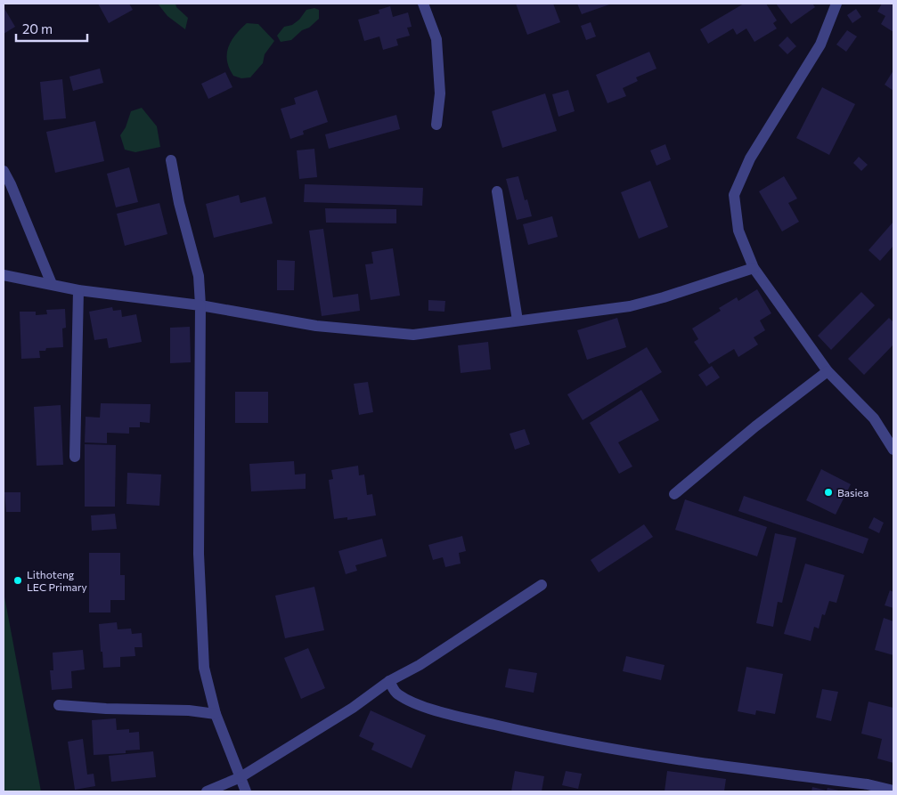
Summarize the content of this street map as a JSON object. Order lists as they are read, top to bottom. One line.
{"places":["Basiea","Lithoteng LEC Primary"],"scale_bar":"20 m"}
